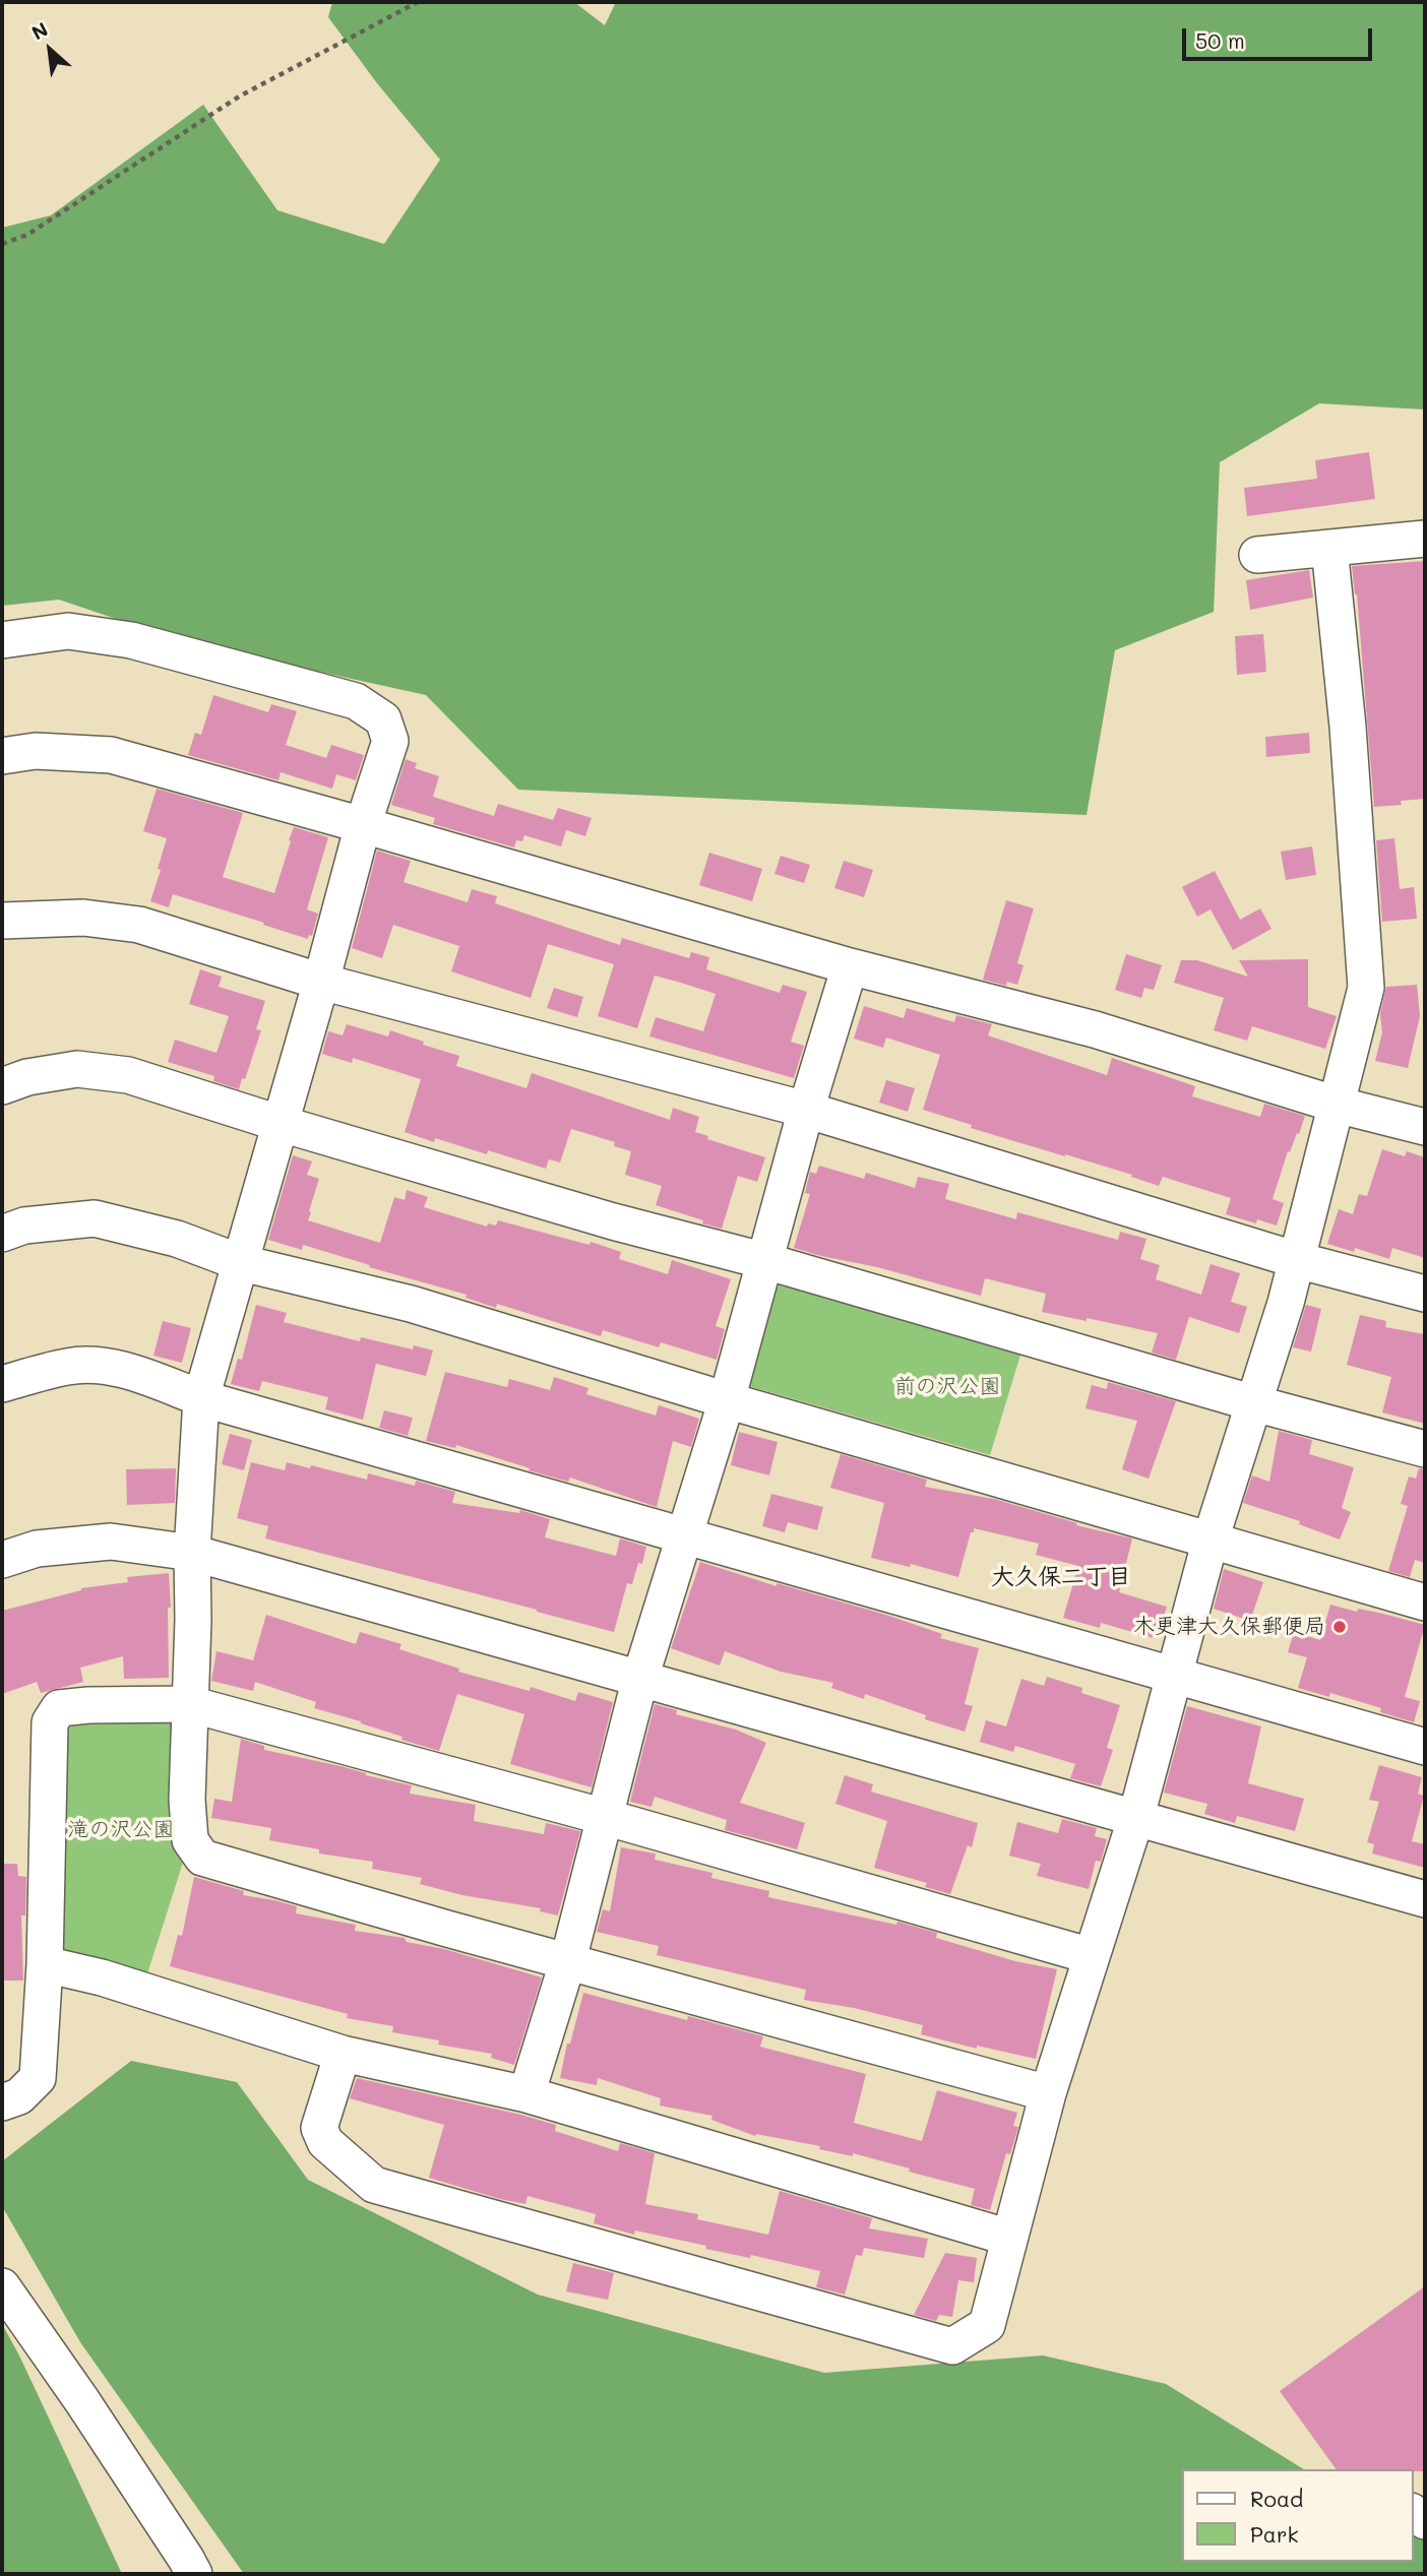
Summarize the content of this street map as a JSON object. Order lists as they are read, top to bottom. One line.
{"districts":["大久保二丁目"],"parks":["前の沢公園","滝の沢公園"],"places":["木更津大久保郵便局"],"legend":["Road","Park"],"scale_bar":"50 m","north":"top left"}
